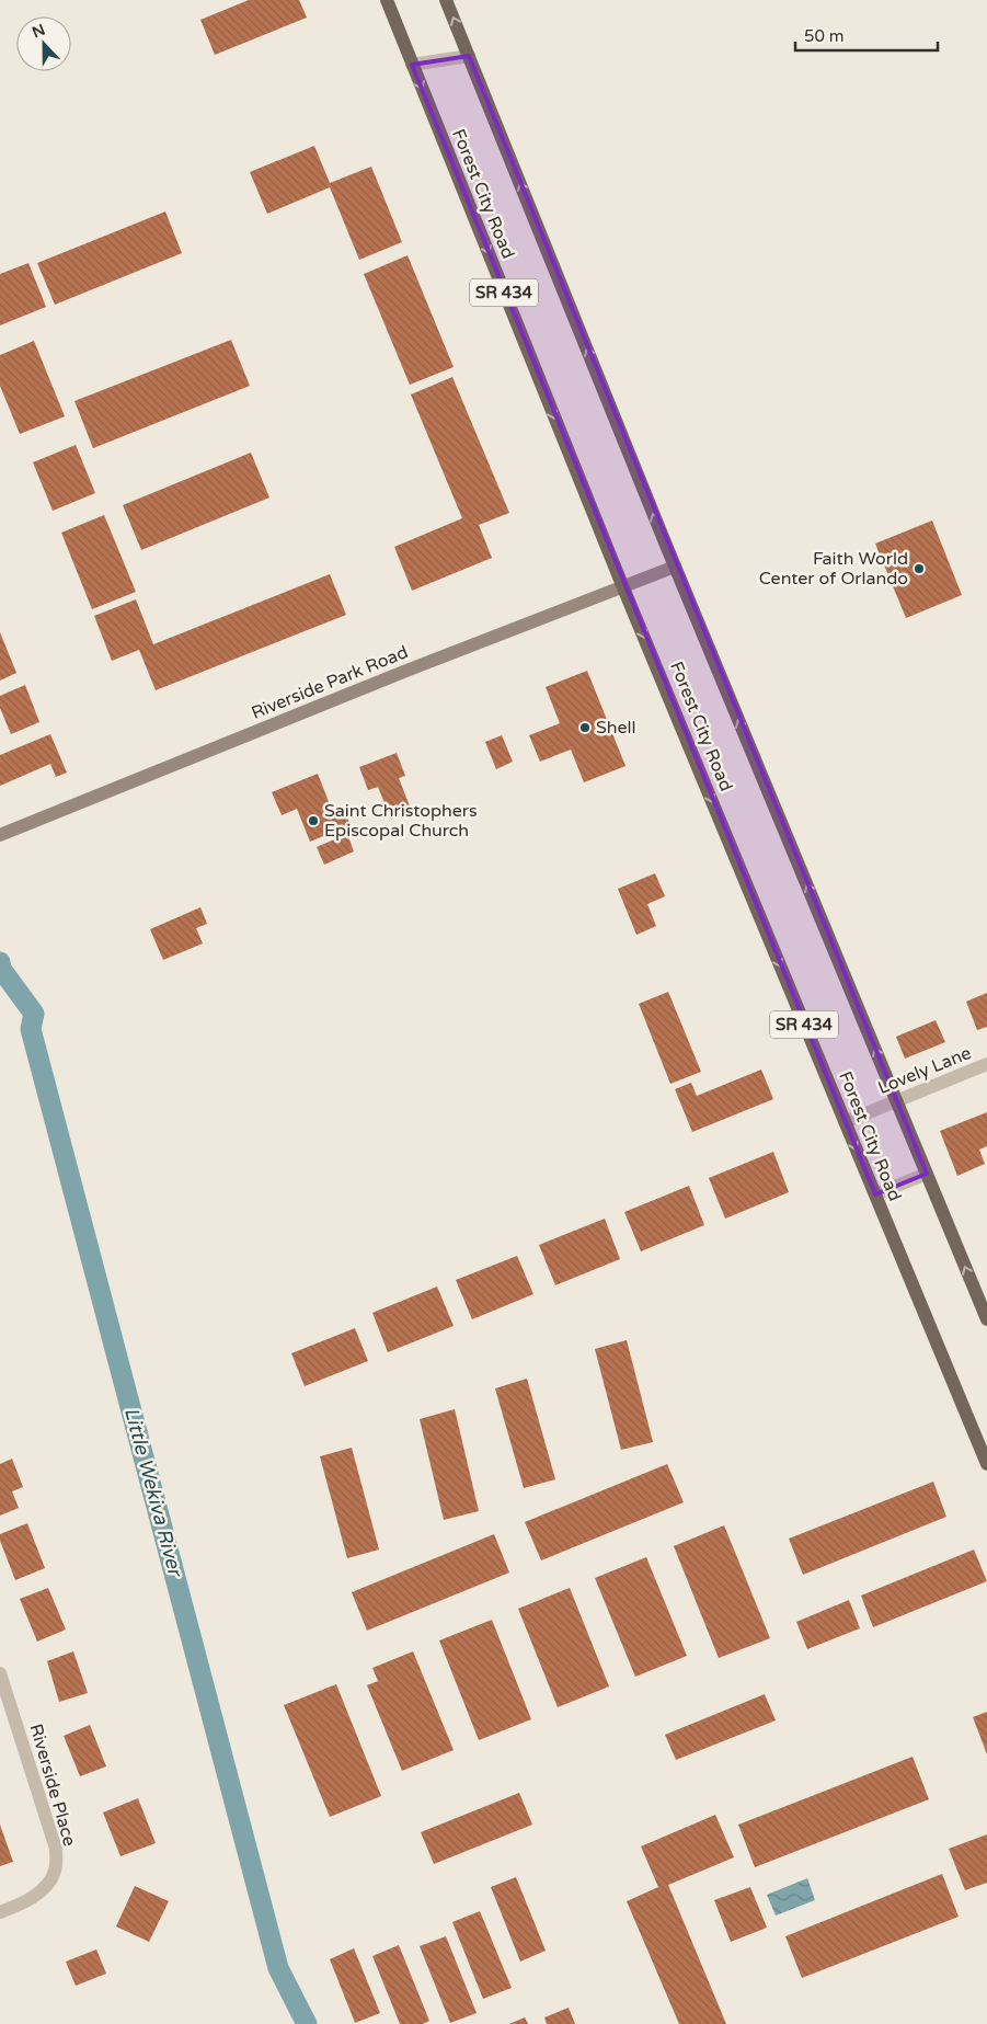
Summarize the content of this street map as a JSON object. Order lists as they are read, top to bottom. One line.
{"streets":{"main road":["Forest City Road","SR 434"],"street":["Riverside Park Road","Lovely Lane","Riverside Place"]},"crossings":[["Forest City Road","Riverside Park Road"],["Forest City Road","Lovely Lane"]],"water":["Little Wekiva River"],"places":["Faith World Center of Orlando","Shell","Saint Christophers Episcopal Church"],"scale_bar":"50 m","north":"top"}
